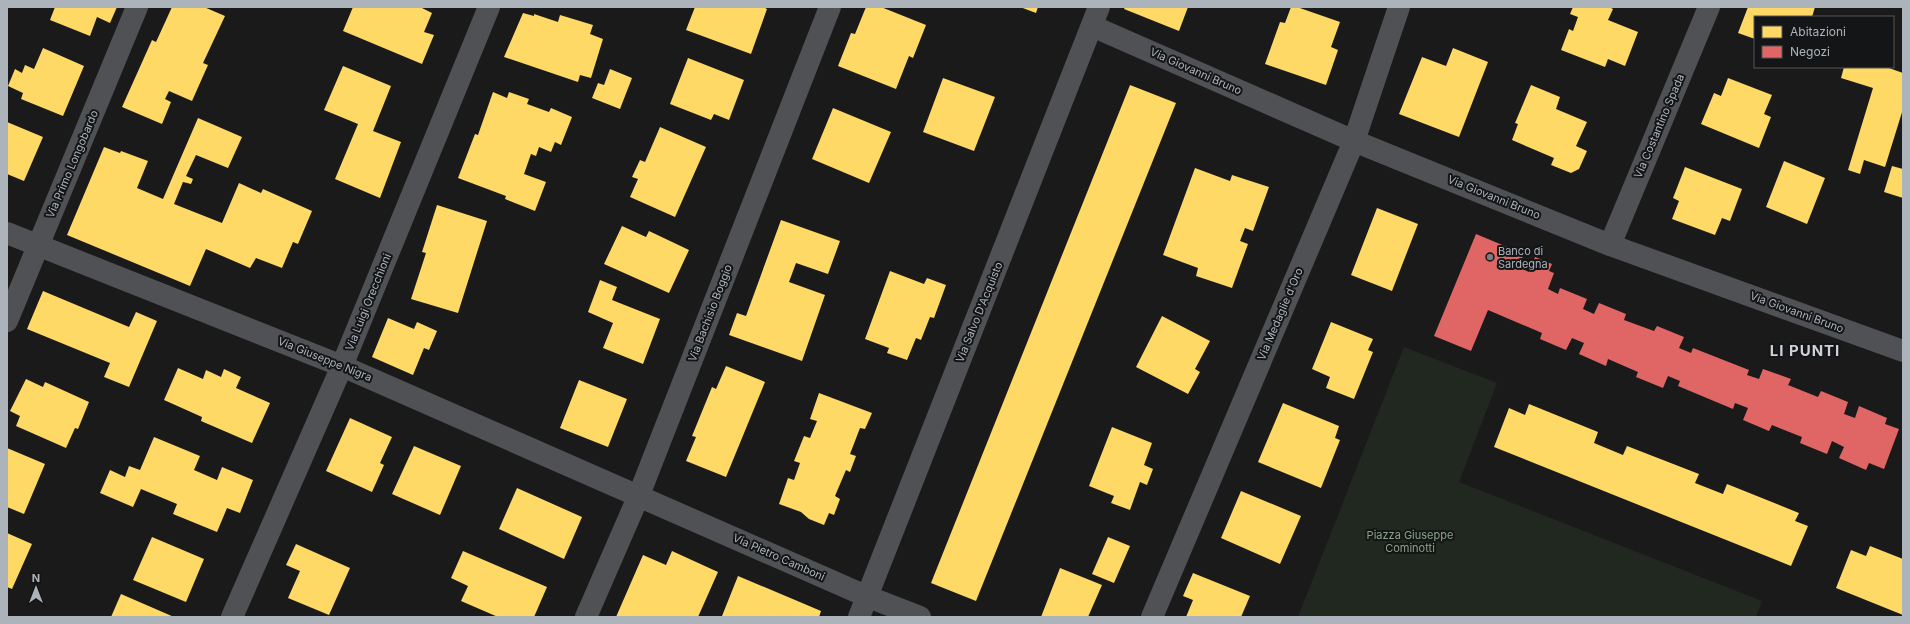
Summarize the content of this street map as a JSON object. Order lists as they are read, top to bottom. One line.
{"streets":{"street":["Via Giovanni Bruno","Via Costantino Spada","Via Primo Longobardo","Via Luigi Orecchioni","Via Salvo D'Acquisto","Via Bachisio Boggio","Via Medaglie d'Oro","Via Giuseppe Nigra","Via Pietro Camboni"]},"crossings":[["Via Giovanni Bruno","Via Costantino Spada"],["Via Giovanni Bruno","Via Salvo D'Acquisto"],["Via Giovanni Bruno","Via Medaglie d'Oro"],["Via Primo Longobardo","Via Giuseppe Nigra"],["Via Luigi Orecchioni","Via Giuseppe Nigra"],["Via Salvo D'Acquisto","Via Pietro Camboni"],["Via Bachisio Boggio","Via Giuseppe Nigra"],["Via Bachisio Boggio","Via Pietro Camboni"],["Via Giuseppe Nigra","Via Pietro Camboni"]],"districts":["LI PUNTI"],"parks":["Piazza Giuseppe Cominotti"],"places":["Banco di Sardegna"],"legend":["Abitazioni","Negozi"],"north":"top"}
